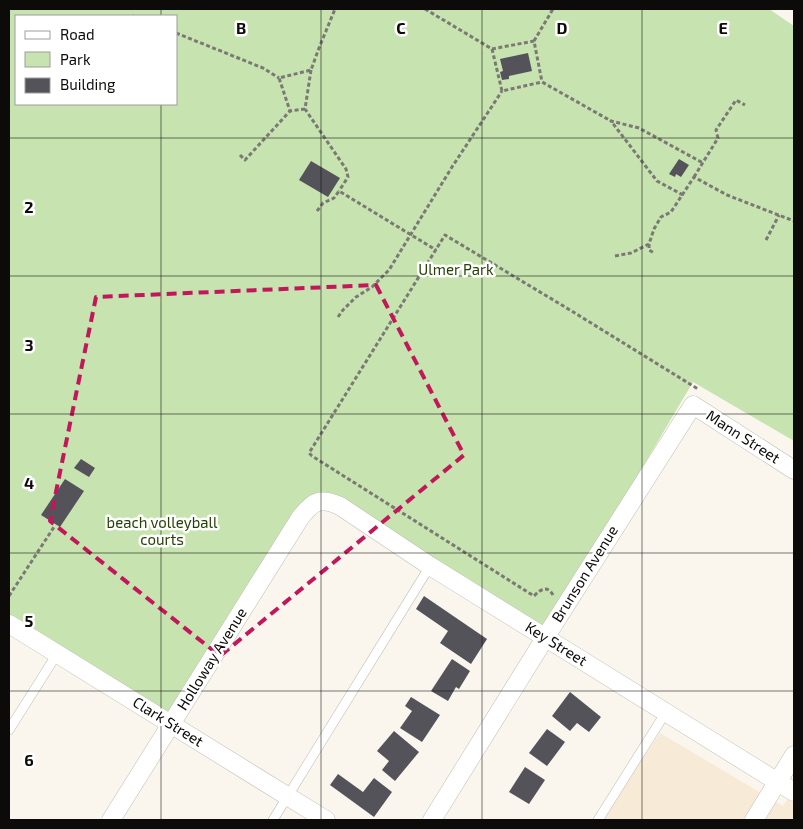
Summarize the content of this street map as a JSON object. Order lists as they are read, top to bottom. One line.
{"streets":{"street":["Mann Street","Brunson Avenue","Key Street","Holloway Avenue","Clark Street"]},"crossings":[["Mann Street","Brunson Avenue"],["Brunson Avenue","Key Street"],["Key Street","Holloway Avenue"],["Holloway Avenue","Clark Street"]],"parks":["Ulmer Park","beach volleyball courts"],"legend":["Road","Park","Building"],"grid":{"columns":["B","C","D","E"],"rows":["2","3","4","5","6"]}}
